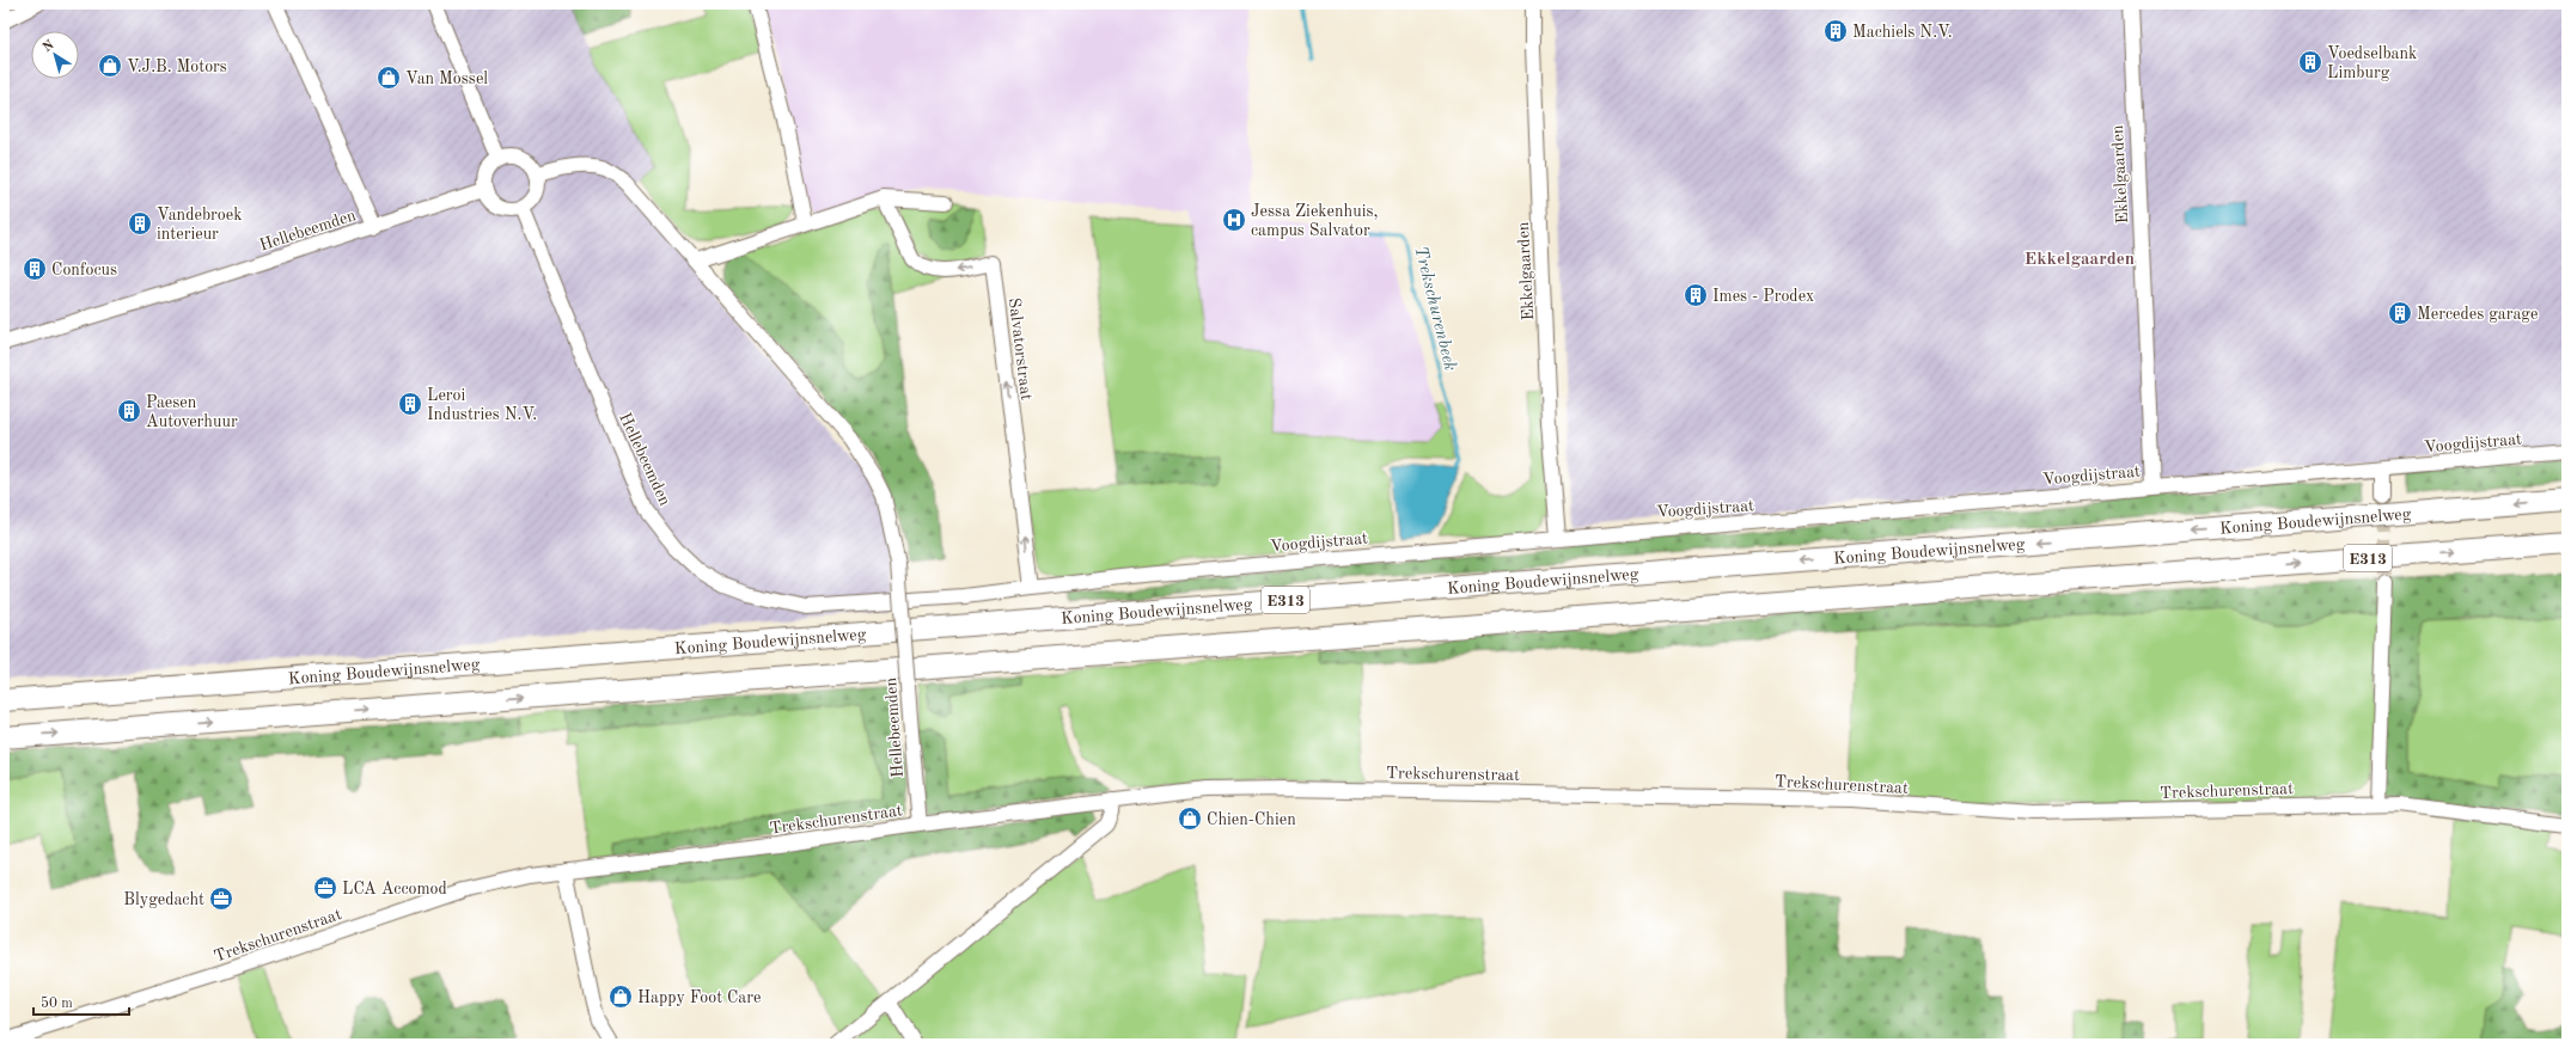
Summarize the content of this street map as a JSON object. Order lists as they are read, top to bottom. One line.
{"streets":{"highway":["Koning Boudewijnsnelweg","E313"],"street":["Ekkelgaarden","Hellebeemden","Salvatorstraat","Voogdijstraat","Trekschurenstraat"]},"crossings":[["Ekkelgaarden","Voogdijstraat"],["Hellebeemden","Salvatorstraat"],["Hellebeemden","Voogdijstraat"],["Hellebeemden","Trekschurenstraat"],["Salvatorstraat","Voogdijstraat"]],"one_way":["Salvatorstraat"],"districts":["Ekkelgaarden"],"water":["Trekschurenbeek"],"places":{"building":["Machiels N.V.","Voedselbank Limburg","Vandebroek interieur","Confocus","Imes - Prodex","Mercedes garage","Leroi Industries N.V.","Paesen Autoverhuur"],"shop":["V.J.B. Motors","Van Mossel","Chien-Chien","Happy Foot Care"],"hospital":["Jessa Ziekenhuis, campus Salvator"],"office":["LCA Accomod","Blygedacht"]},"scale_bar":"50 m","north":"top left"}
